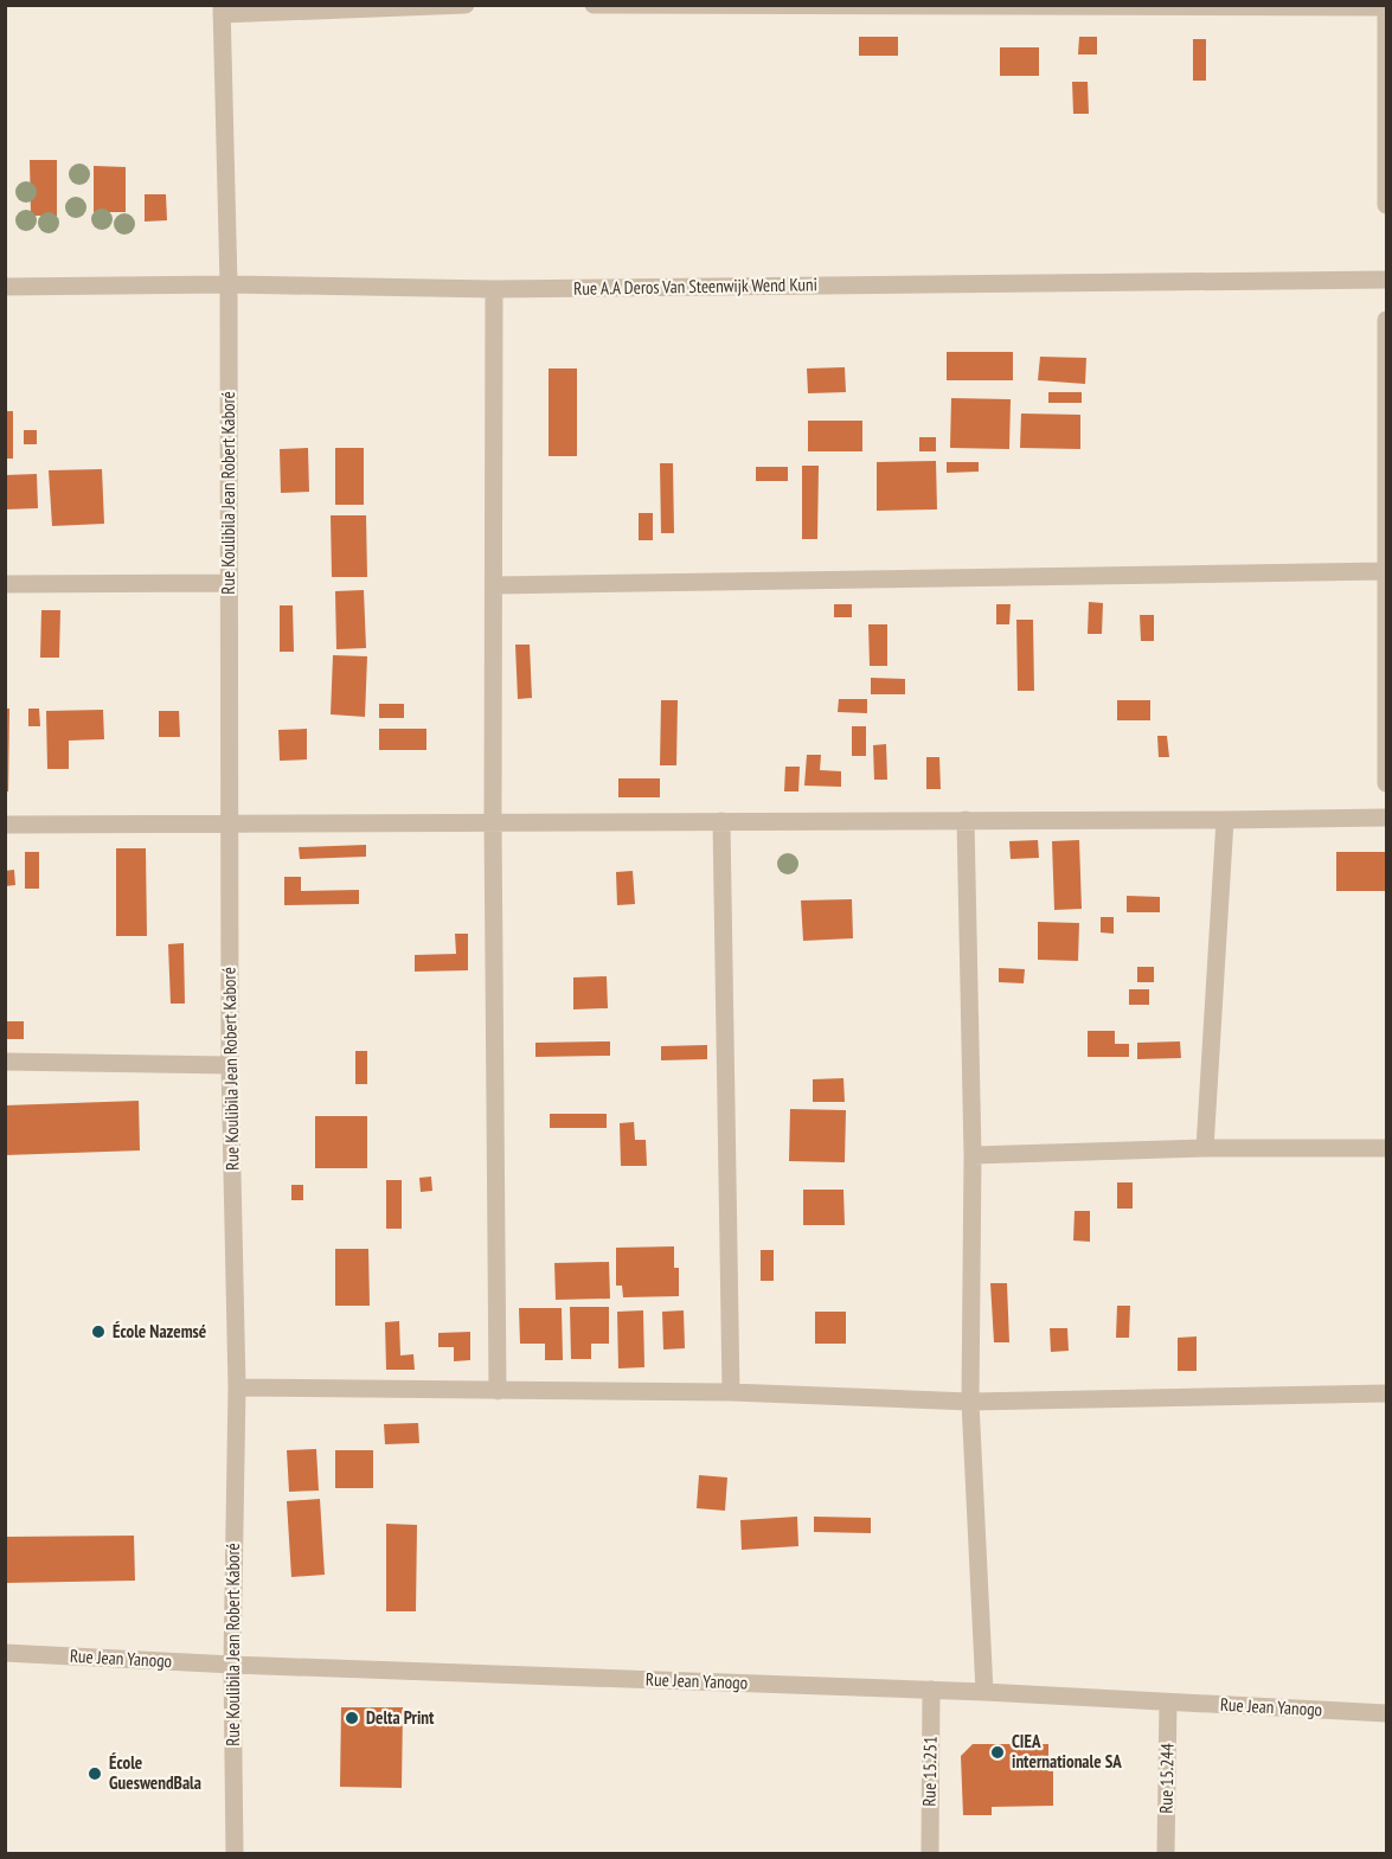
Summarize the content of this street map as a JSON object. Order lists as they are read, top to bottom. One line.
{"streets":{"street":["Rue A.A Deros Van Steenwijk Wend Kuni","Rue Koulibila Jean Robert Kaboré","Rue Jean Yanogo","Rue 15.251","Rue 15.244"]},"crossings":[["Rue A.A Deros Van Steenwijk Wend Kuni","Rue Koulibila Jean Robert Kaboré"],["Rue Koulibila Jean Robert Kaboré","Rue Jean Yanogo"],["Rue Jean Yanogo","Rue 15.251"],["Rue Jean Yanogo","Rue 15.244"]],"places":["École Nazemsé","Delta Print","CIEA internationale SA","École GueswendBala"]}
